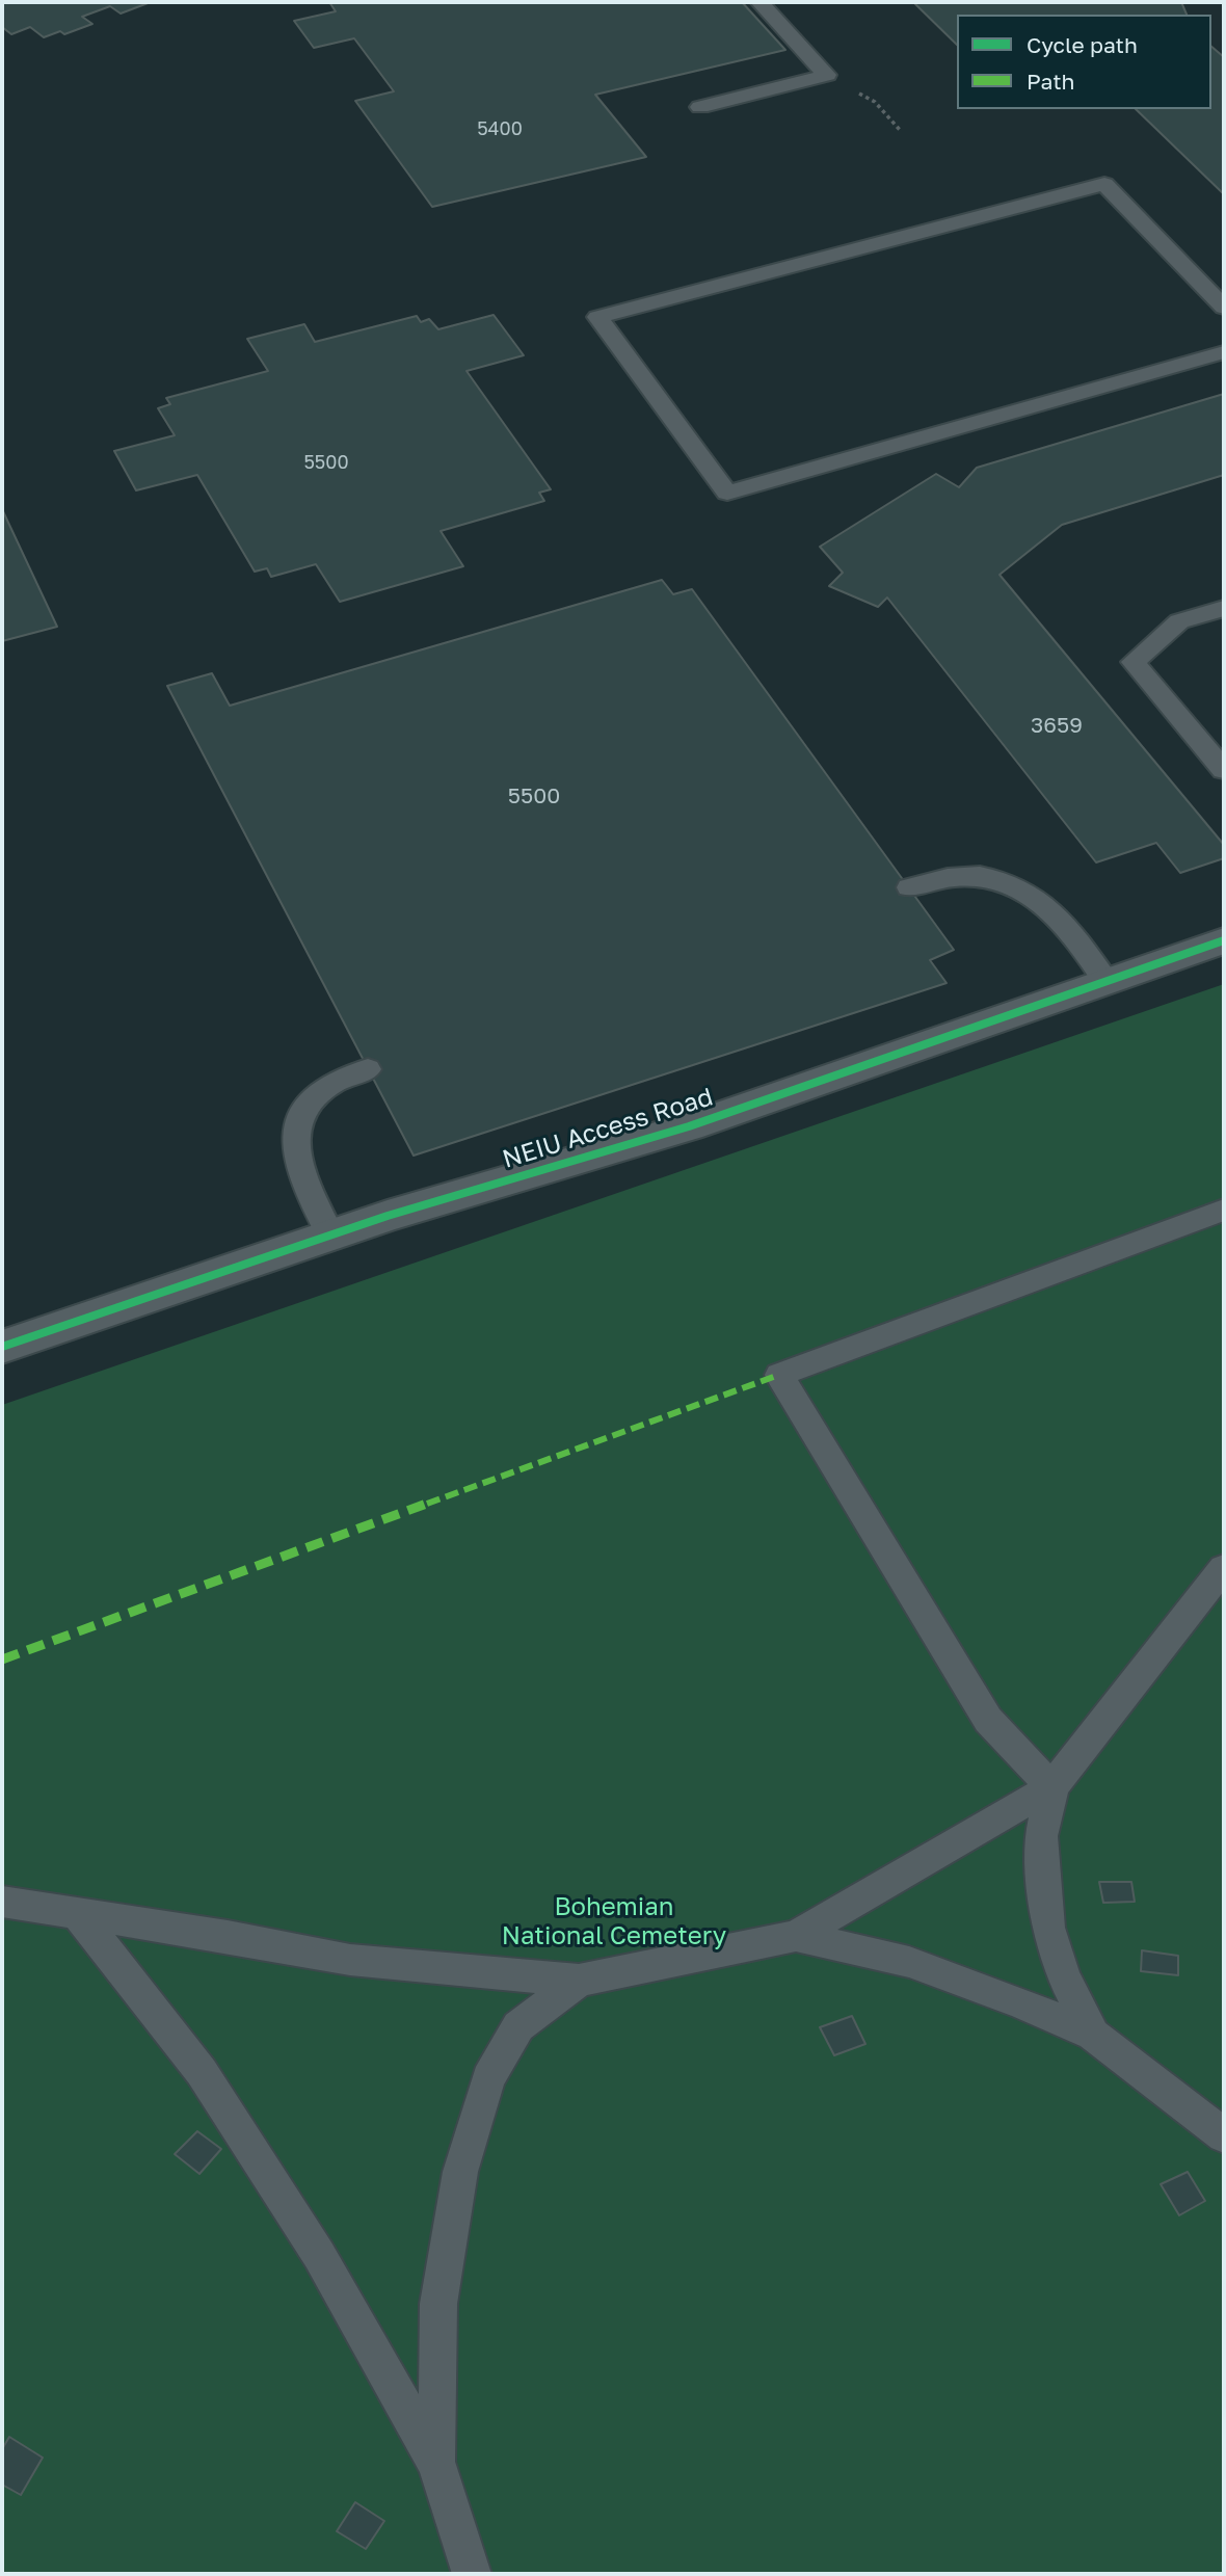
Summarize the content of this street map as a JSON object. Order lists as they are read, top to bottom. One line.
{"streets":{"street":["NEIU Access Road"]},"parks":["Bohemian National Cemetery"],"house_numbers":["5400","5500","3659","5500"],"legend":["Cycle path","Path"]}
